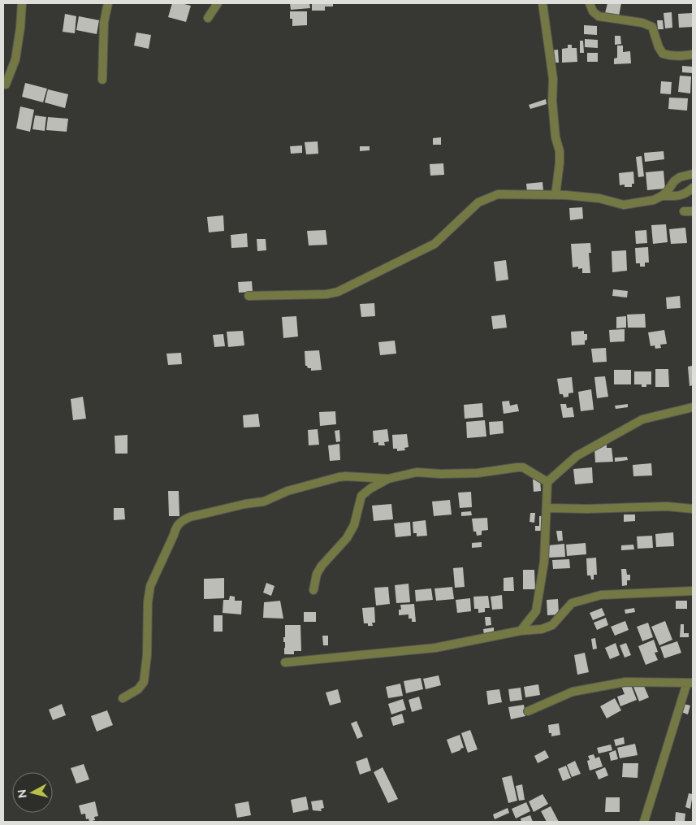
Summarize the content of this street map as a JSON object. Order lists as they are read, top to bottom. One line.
{"north":"left"}
